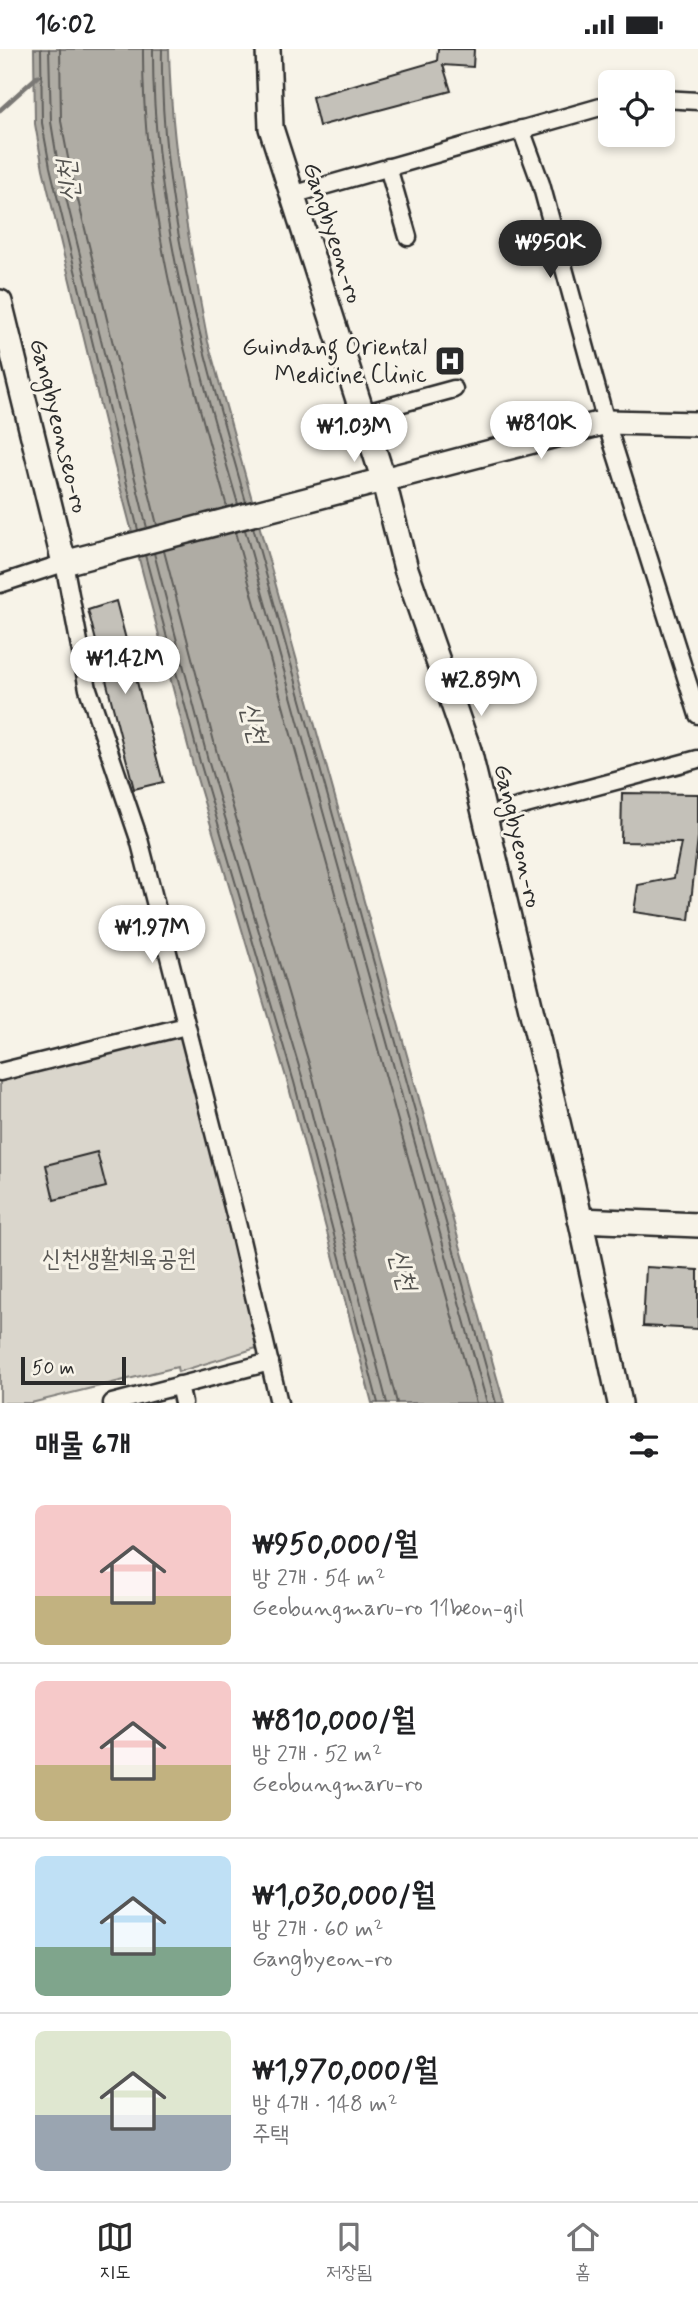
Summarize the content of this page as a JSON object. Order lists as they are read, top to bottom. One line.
{"streets":{"main road":["Gangbyeon-ro","Gangbyeonseo-ro"]},"water":["신천"],"parks":["신천생활체육공원"],"places":{"hospital":["Guindang Oriental Medicine Clinic"]},"scale_bar":"50 m","page":{"status":"16:02","price":["₩950K","₩810K","₩1.03M","₩1.42M","₩2.89M","₩1.97M"],"scale":"50 m","heading":"매물 6개","list":[{"name":"₩950,000/월","note":"방 2개 · 54 m² · Geobungmaru-ro 11beon-gil"},{"name":"₩810,000/월","note":"방 2개 · 52 m² · Geobungmaru-ro"},{"name":"₩1,030,000/월","note":"방 2개 · 60 m² · Gangbyeon-ro"},{"name":"₩1,970,000/월","note":"방 4개 · 148 m² · 주택"}],"tabs":["지도","저장됨","홈"]}}
